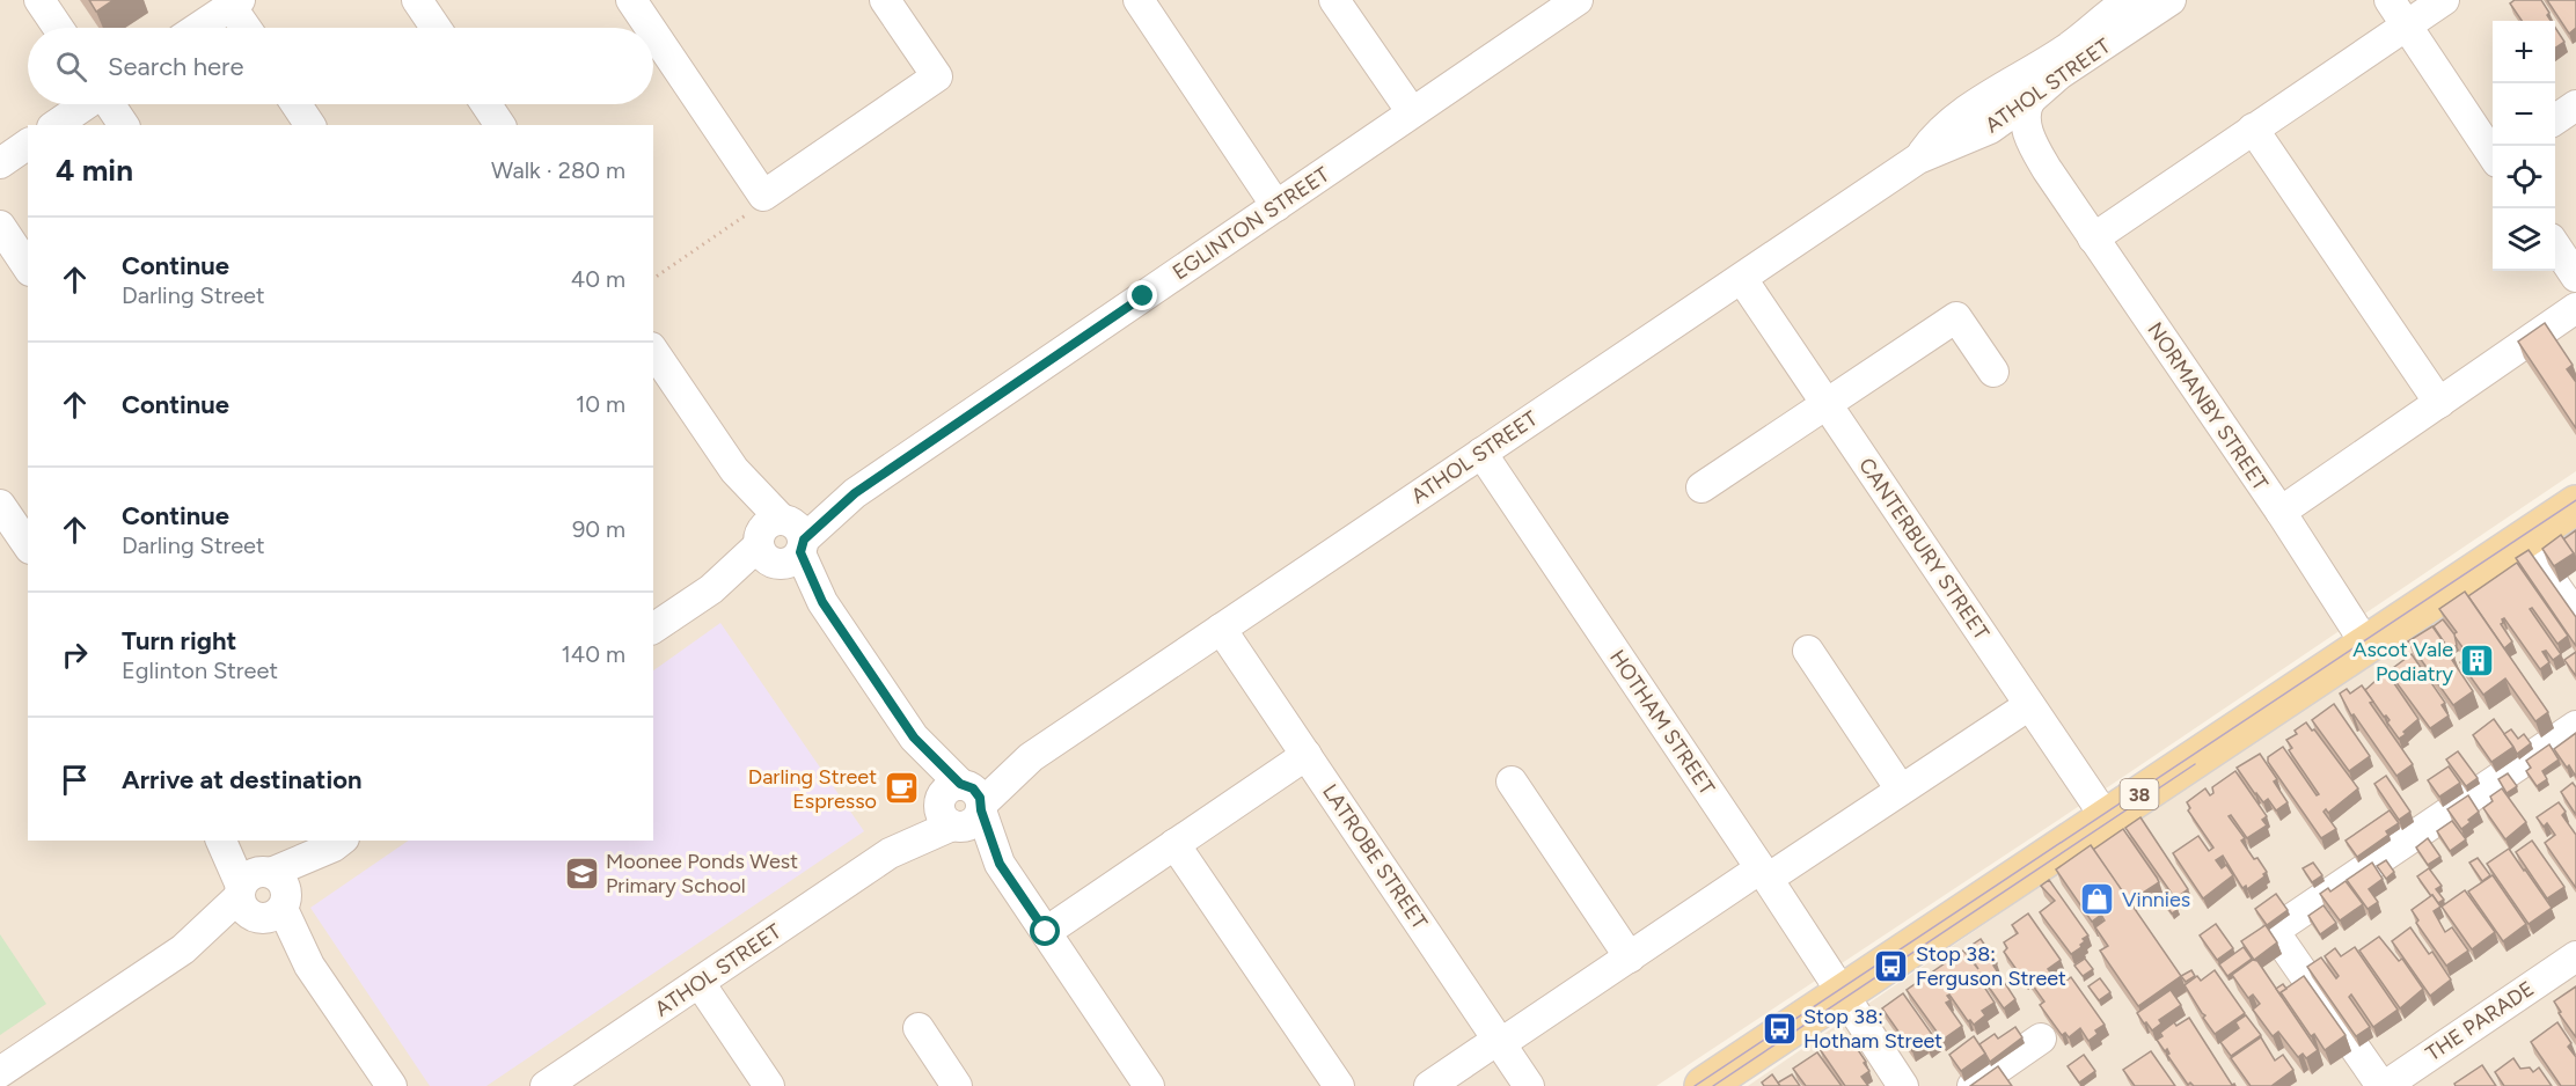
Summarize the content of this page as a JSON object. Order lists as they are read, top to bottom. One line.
{"streets":{"main road":["38"],"street":["ATHOL STREET","EGLINTON STREET","NORMANBY STREET","CANTERBURY STREET","HOTHAM STREET","LATROBE STREET","THE PARADE"]},"crossings":[["ATHOL STREET","NORMANBY STREET"],["ATHOL STREET","CANTERBURY STREET"],["ATHOL STREET","HOTHAM STREET"],["ATHOL STREET","LATROBE STREET"],["NORMANBY STREET","38"],["CANTERBURY STREET","38"],["HOTHAM STREET","38"]],"places":{"building":["Ascot Vale Podiatry"],"cafe":["Darling Street Espresso"],"school or university":["Moonee Ponds West Primary School"],"shop":["Vinnies"],"bus stop":["Stop 38: Ferguson Street","Stop 38: Hotham Street"]},"page":{"map_buttons":["+","−"],"search":"Search here","heading":["4 min","Walk · 280 m"],"list":[["Continue","Darling Street","40 m"],["Continue","10 m"],["Continue","Darling Street","90 m"],["Turn right","Eglinton Street","140 m"],"Arrive at destination"]}}
